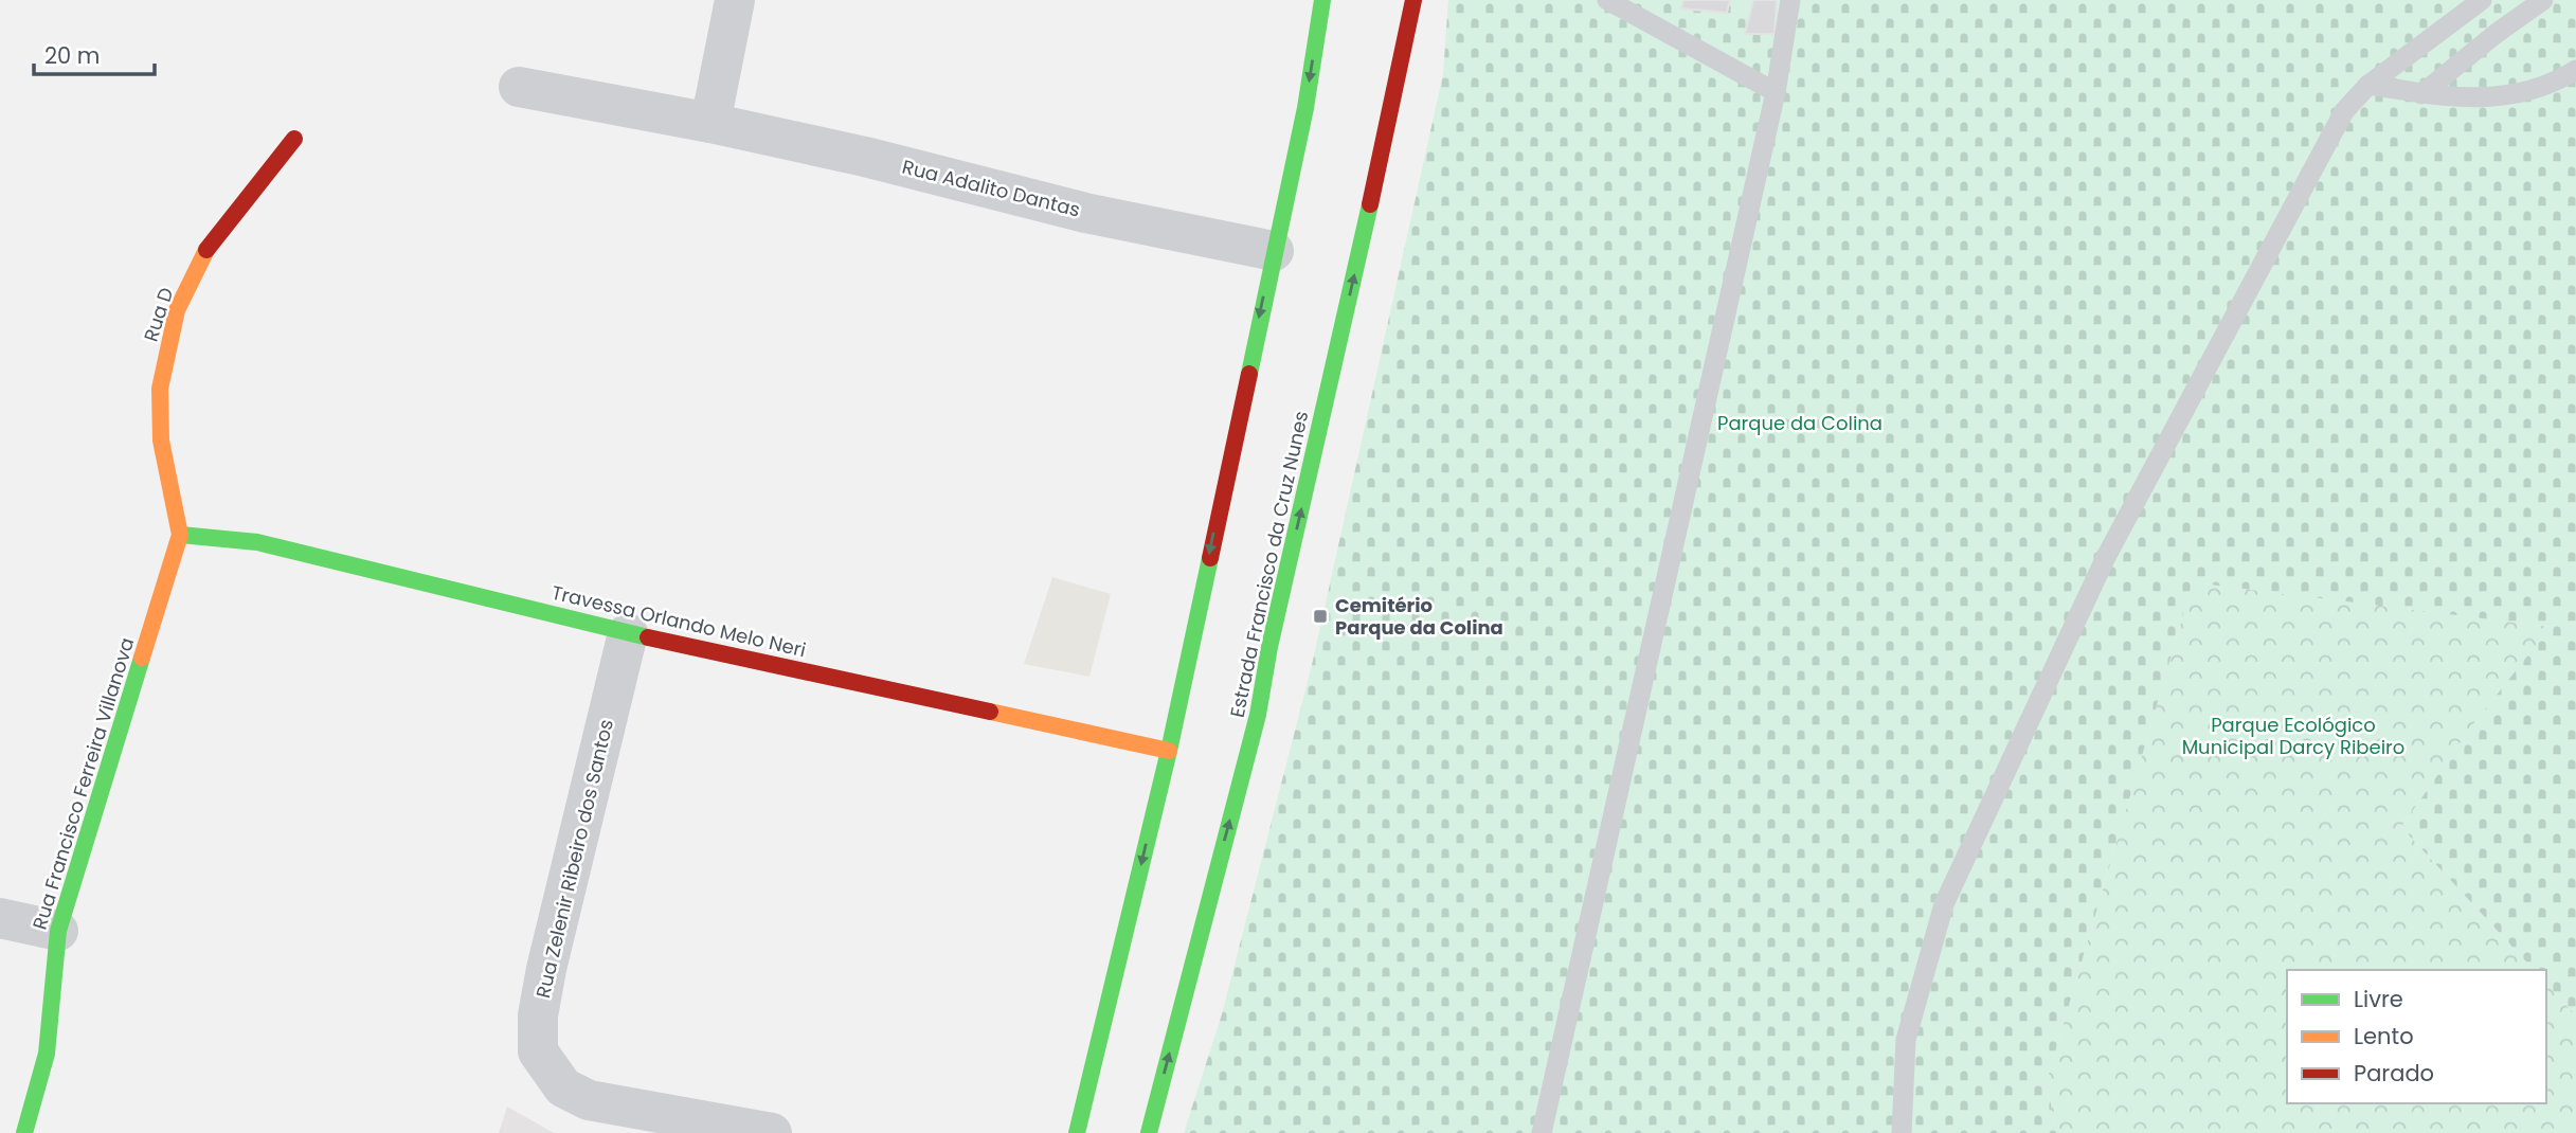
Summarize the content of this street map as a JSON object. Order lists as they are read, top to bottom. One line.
{"streets":{"main road":["Rua D","Estrada Francisco da Cruz Nunes","Travessa Orlando Melo Neri","Rua Francisco Ferreira Villanova"],"street":["Rua Adalito Dantas","Rua Zelenir Ribeiro dos Santos"]},"crossings":[["Rua D","Travessa Orlando Melo Neri"],["Rua D","Rua Francisco Ferreira Villanova"],["Travessa Orlando Melo Neri","Rua Francisco Ferreira Villanova"],["Travessa Orlando Melo Neri","Rua Zelenir Ribeiro dos Santos"]],"parks":["Parque da Colina","Parque Ecológico Municipal Darcy Ribeiro"],"places":{"transit":["Cemitério Parque da Colina"]},"legend":["Livre","Lento","Parado"],"scale_bar":"20 m"}
